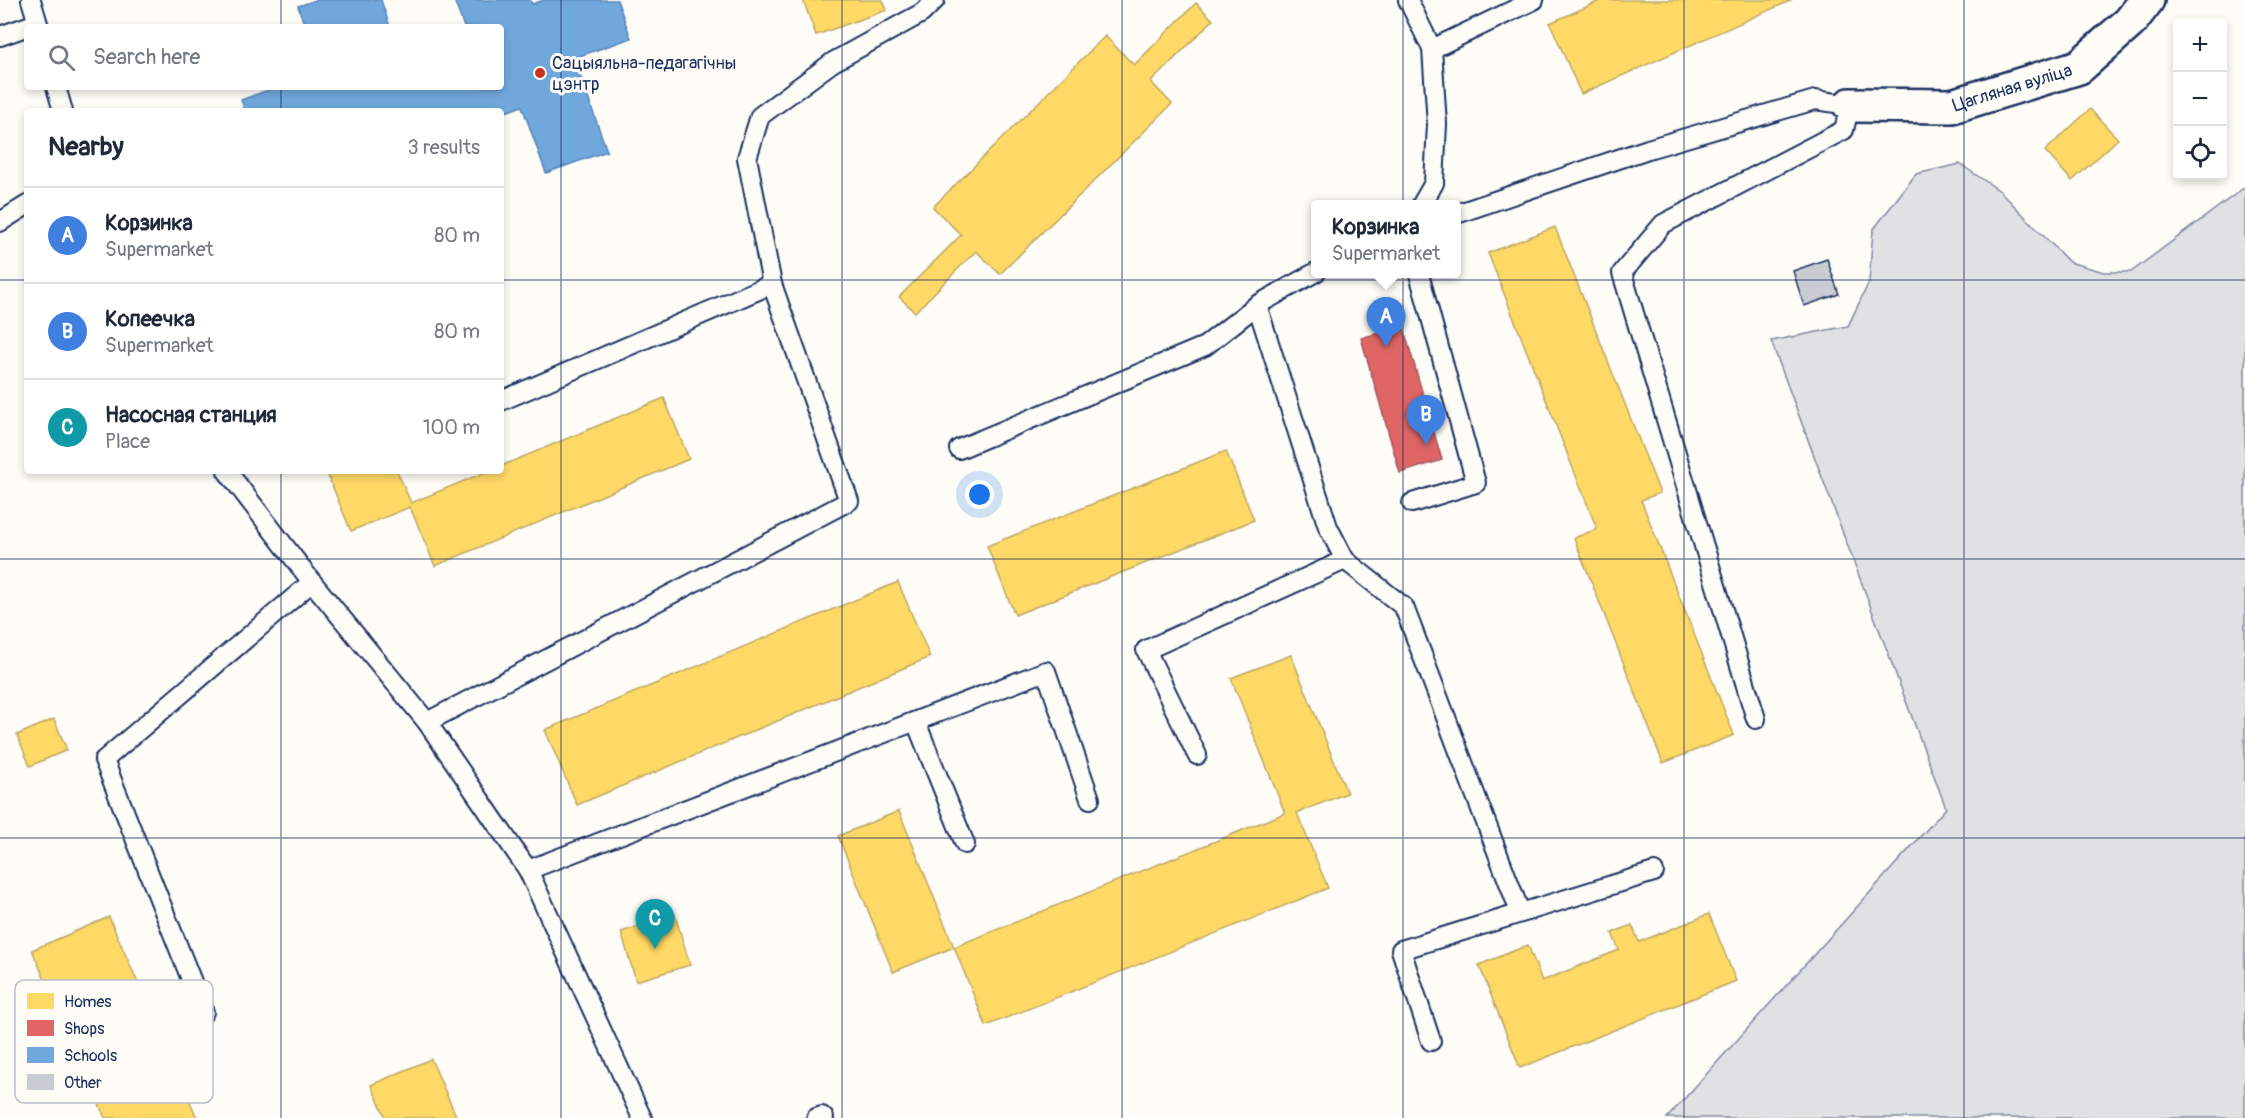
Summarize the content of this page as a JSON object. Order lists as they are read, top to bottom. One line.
{"streets":{"street":["Цагляная вуліца"]},"places":["Сацыяльна-педагагічны цэнтр"],"legend":["Homes","Shops","Schools","Other"],"page":{"map_buttons":["+","−"],"search":"Search here","heading":["Nearby","3 results"],"list":[{"mark":"A","name":"Корзинка","note":"Supermarket","value":"80 m"},{"mark":"B","name":"Копеечка","note":"Supermarket","value":"80 m"},{"mark":"C","name":"Насосная станция","note":"Place","value":"100 m"}],"popup":["Корзинка","Supermarket"],"pins":["A","B","C"]}}
